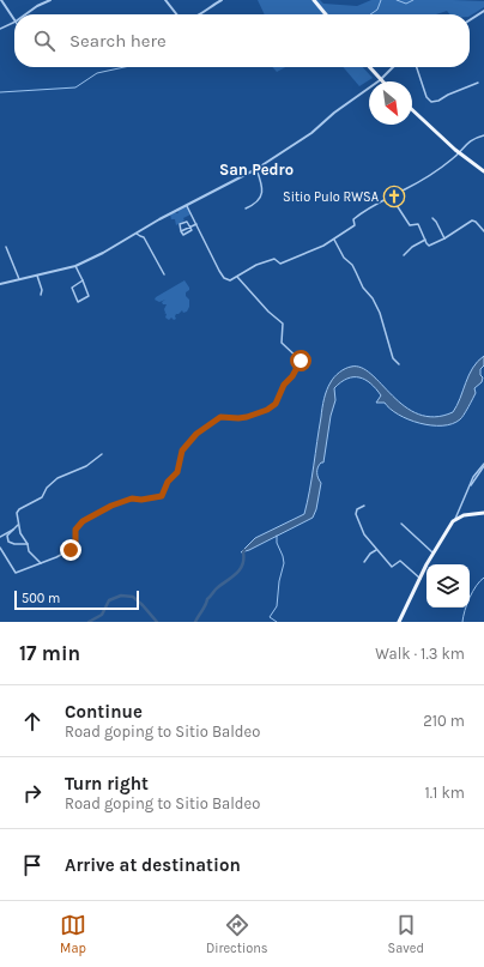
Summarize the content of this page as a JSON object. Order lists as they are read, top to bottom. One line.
{"districts":["San Pedro"],"places":{"church":["Sitio Pulo RWSA"]},"scale_bar":"500 m","north":"bottom right","page":{"search":"Search here","scale":"500 m","heading":["17 min","Walk · 1.3 km"],"list":[["Continue","Road goping to Sitio Baldeo","210 m"],["Turn right","Road goping to Sitio Baldeo","1.1 km"],"Arrive at destination"],"nav":["Map","Directions","Saved"]}}
